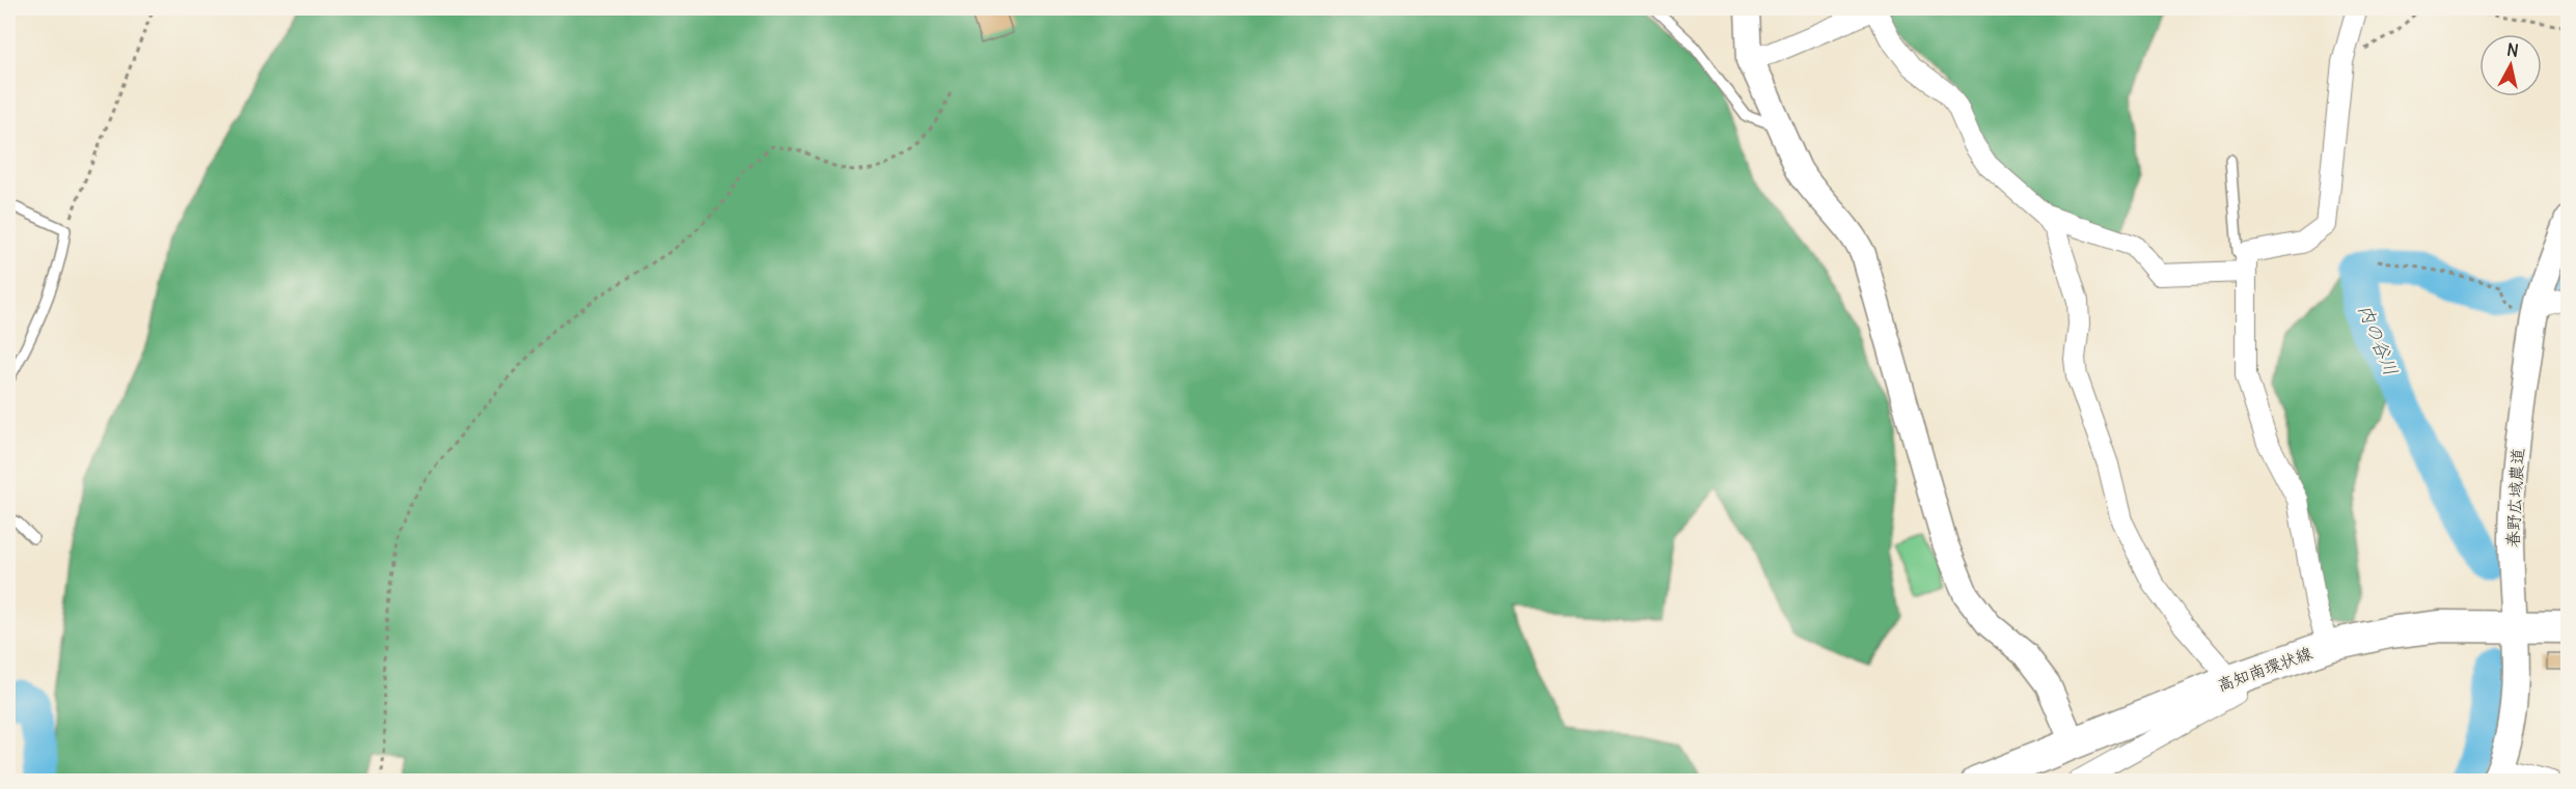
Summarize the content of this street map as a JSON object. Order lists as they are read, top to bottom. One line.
{"streets":{"main road":["高知南環状線"],"street":["春野広域農道"]},"crossings":[["春野広域農道","高知南環状線"]],"water":["内の谷川"],"north":"top"}
